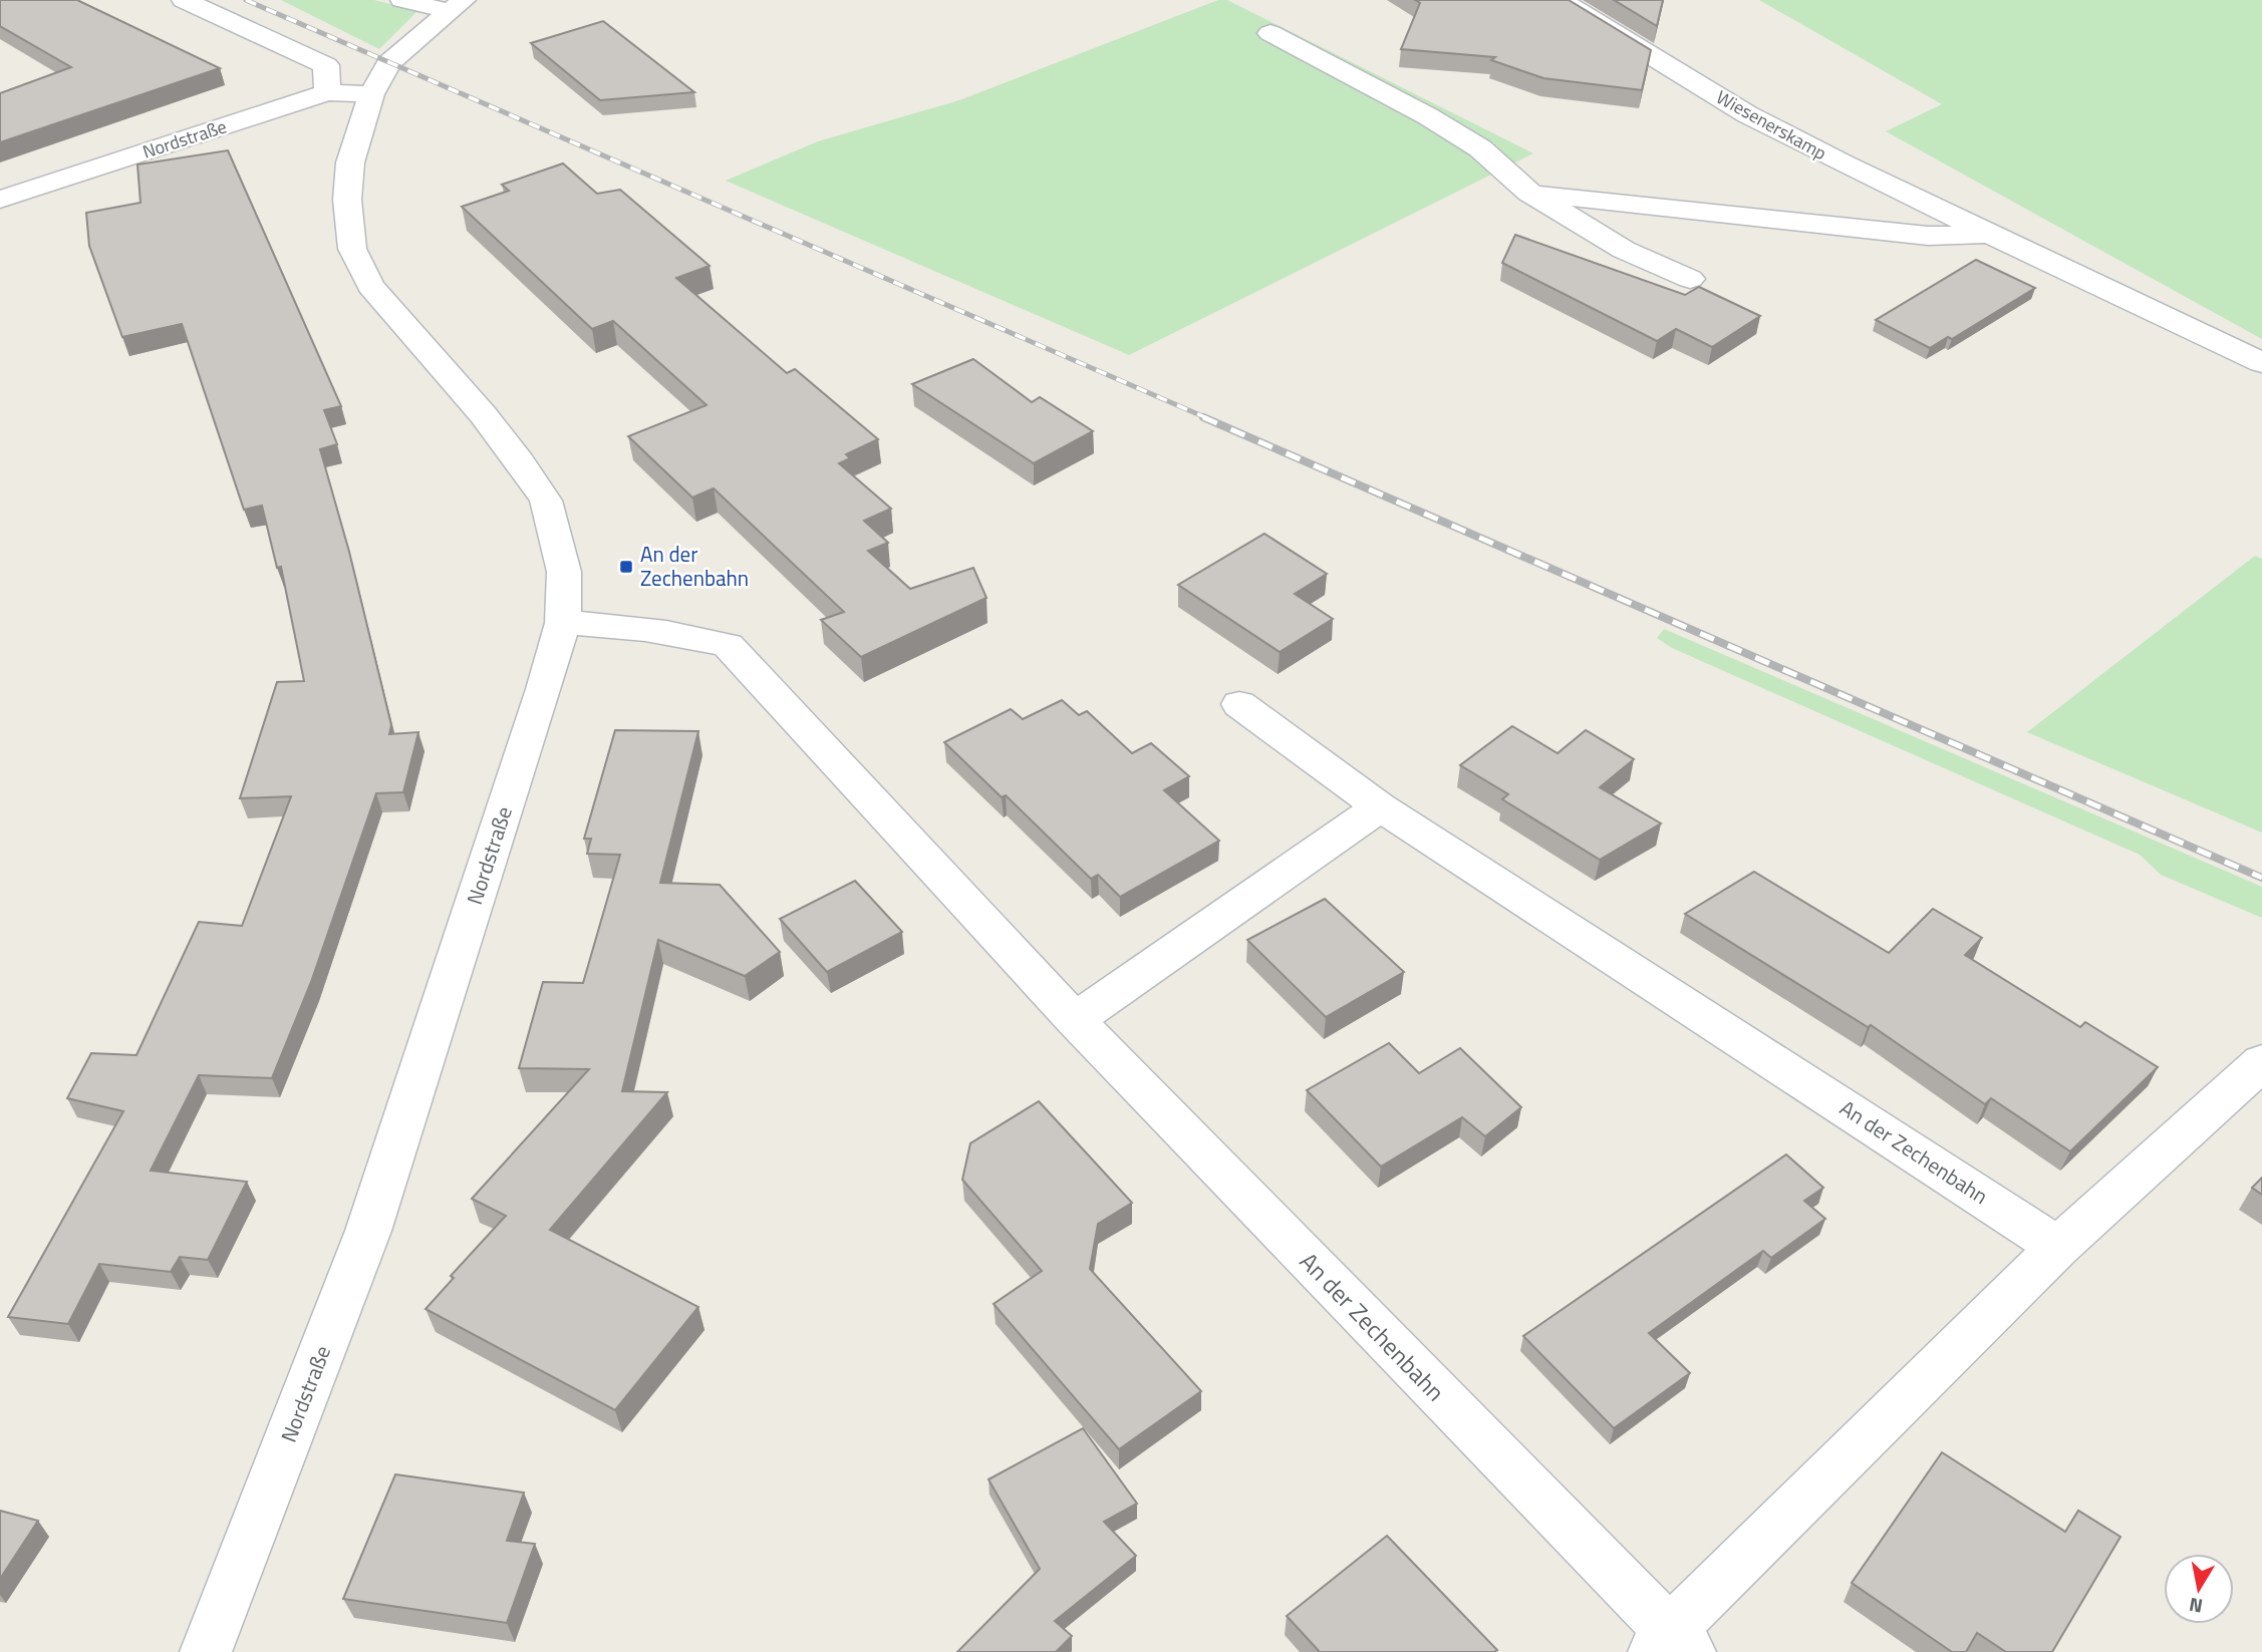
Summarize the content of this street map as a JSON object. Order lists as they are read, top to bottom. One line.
{"streets":{"street":["Wiesenerskamp","Nordstraße","An der Zechenbahn"]},"crossings":[["Nordstraße","An der Zechenbahn"]],"places":{"transit":["An der Zechenbahn"]},"north":"bottom"}
